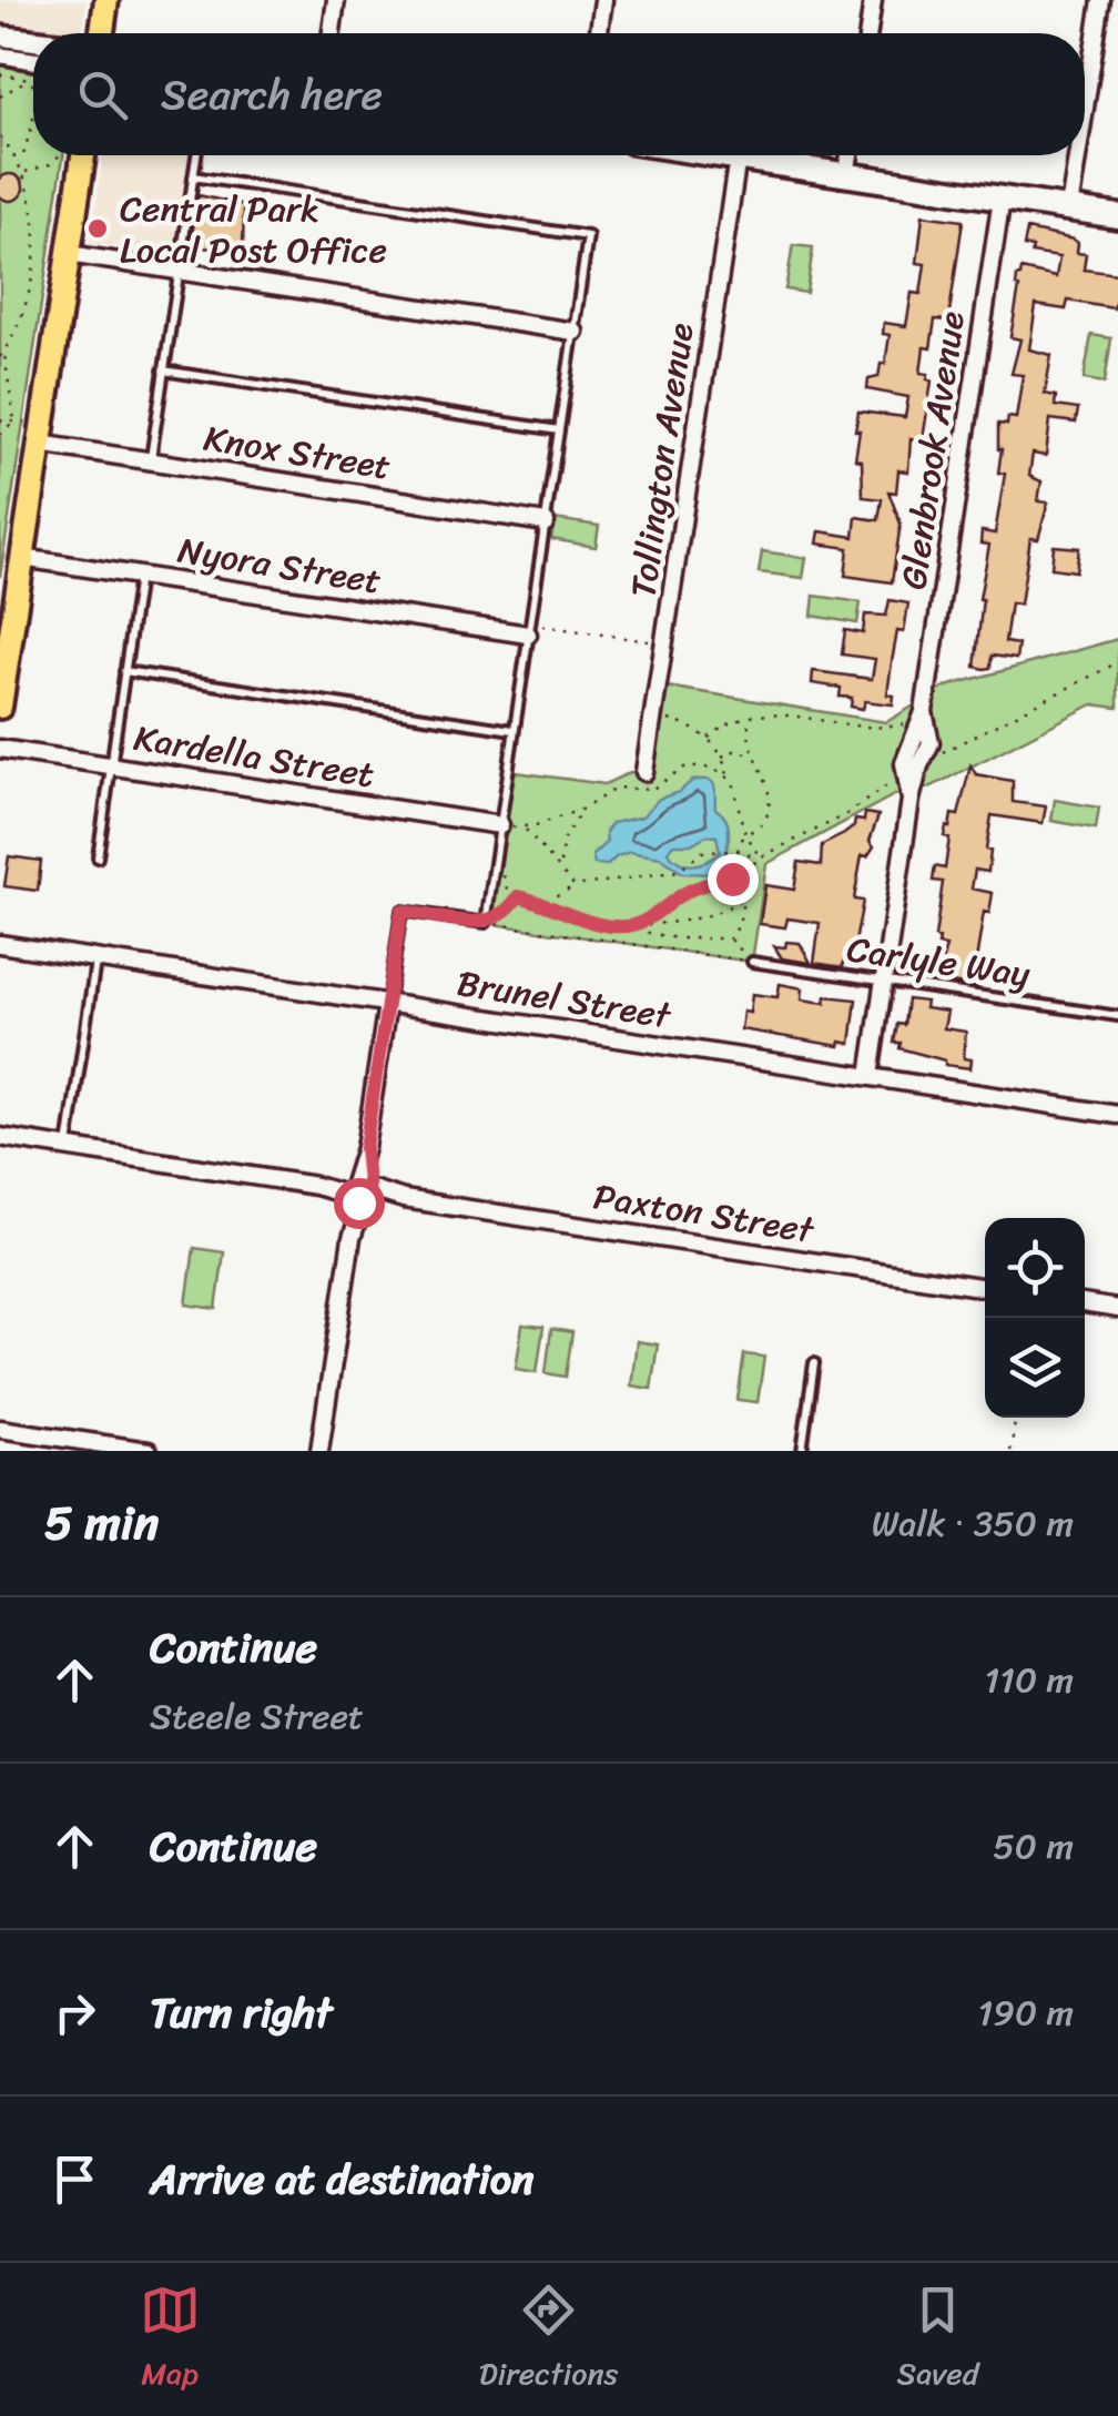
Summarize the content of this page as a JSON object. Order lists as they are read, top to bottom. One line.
{"streets":{"street":["Glenbrook Avenue","Knox Street","Tollington Avenue","Nyora Street","Kardella Street","Brunel Street","Paxton Street"],"lane":["Carlyle Way"]},"crossings":[["Glenbrook Avenue","Carlyle Way"],["Glenbrook Avenue","Brunel Street"]],"places":["Central Park Local Post Office"],"page":{"search":"Search here","heading":["5 min","Walk · 350 m"],"list":[["Continue","Steele Street","110 m"],["Continue","50 m"],["Turn right","190 m"],"Arrive at destination"],"nav":["Map","Directions","Saved"]}}
